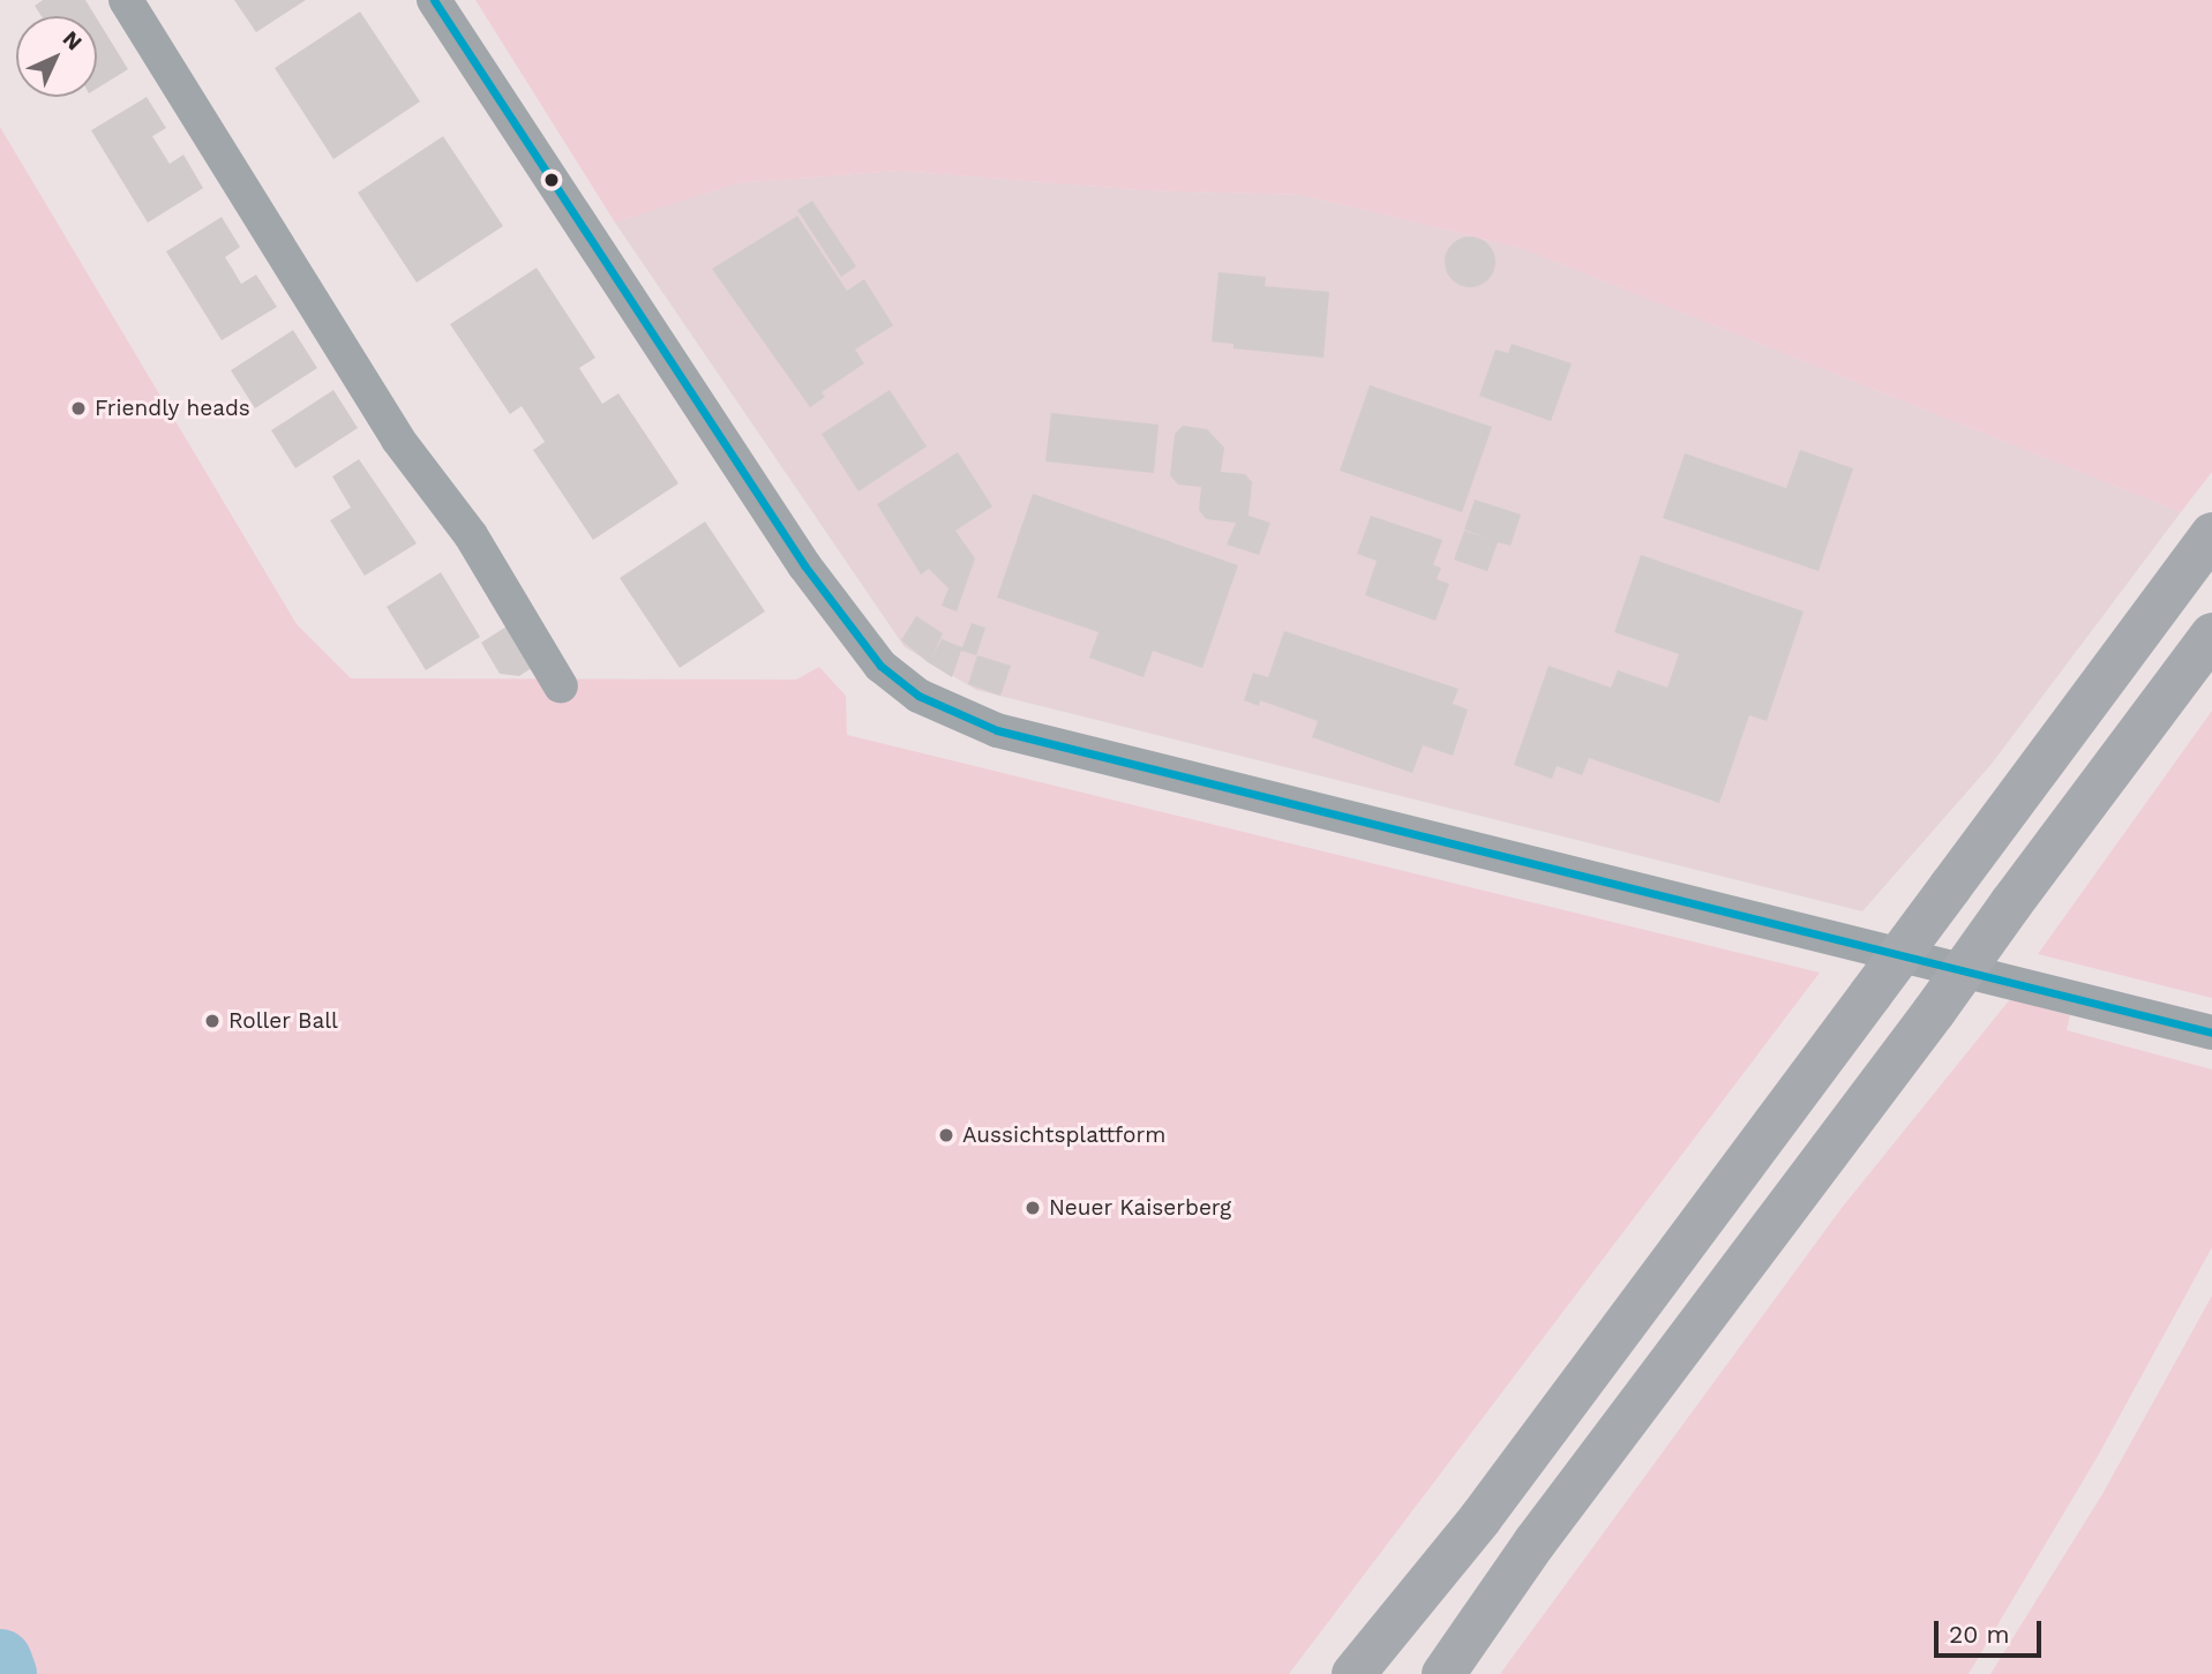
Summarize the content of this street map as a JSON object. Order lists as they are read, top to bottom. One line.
{"places":["Friendly heads","Roller Ball","Aussichtsplattform","Neuer Kaiserberg"],"scale_bar":"20 m","north":"top right"}
